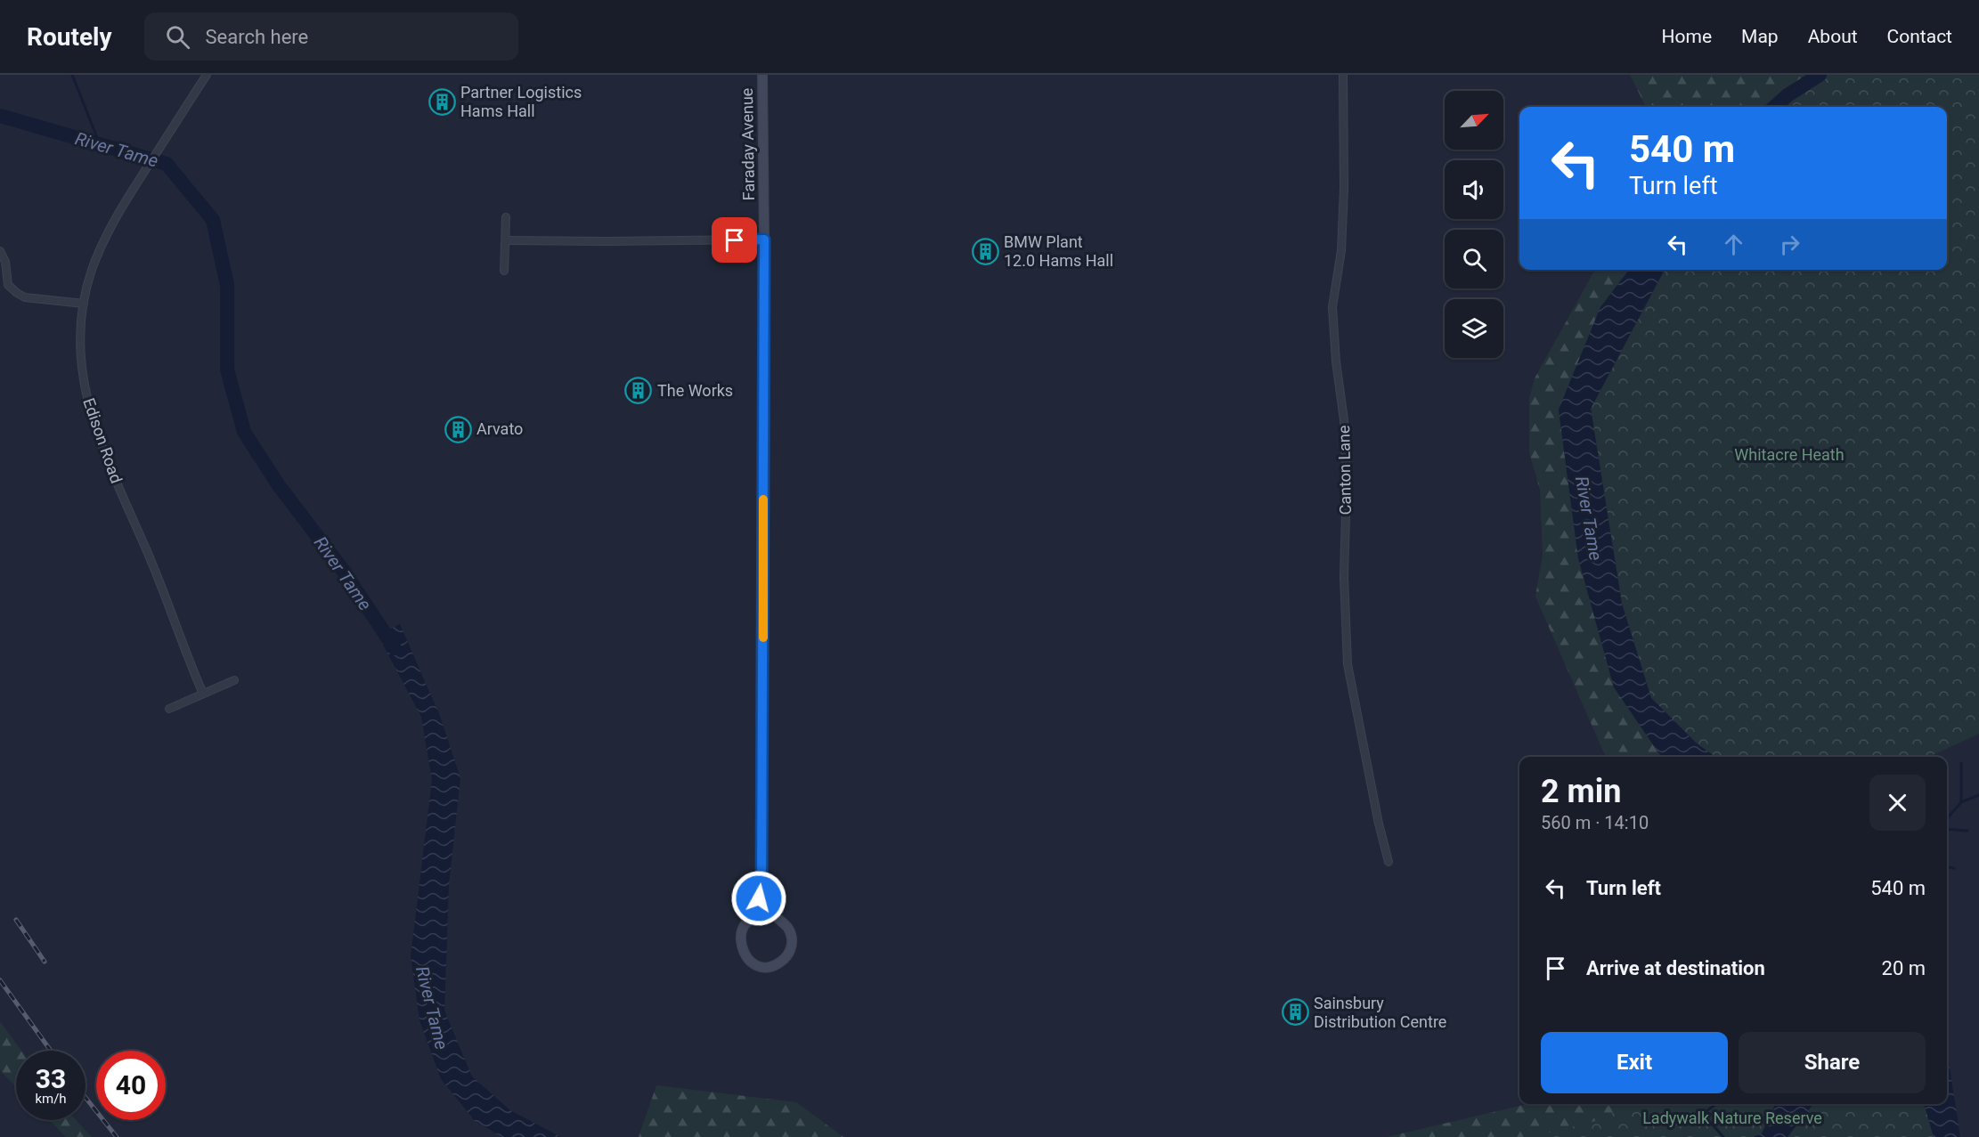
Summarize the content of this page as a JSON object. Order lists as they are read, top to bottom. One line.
{"streets":{"street":["Faraday Avenue","Edison Road","Canton Lane"]},"water":["River Tame"],"parks":["Whitacre Heath","Ladywalk Nature Reserve"],"places":{"building":["Partner Logistics Hams Hall","BMW Plant 12.0 Hams Hall","The Works","Arvato","Sainsbury Distribution Centre"]},"north":"top right","page":{"header":"Routely","search":"Search here","nav":["Home","Map","About","Contact"],"turn":["540 m","Turn left"],"heading":["2 min","560 m · 14:10"],"list":[{"name":"Turn left","value":"540 m"},{"name":"Arrive at destination","value":"20 m"}],"buttons":["Exit","Share"],"speed":"33 km/h","limit":"40"}}
